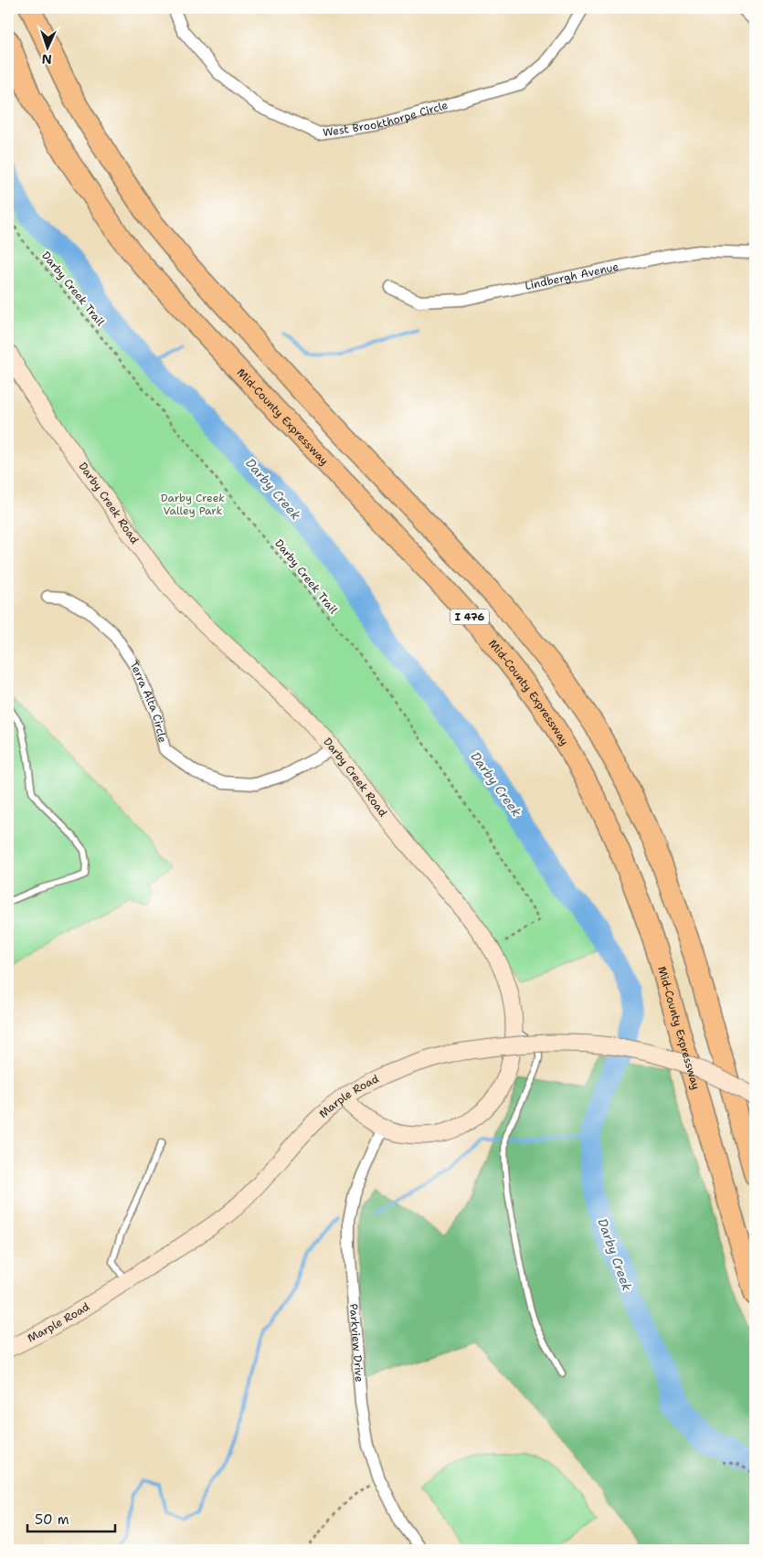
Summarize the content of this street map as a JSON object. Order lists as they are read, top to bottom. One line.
{"streets":{"highway":["Mid-County Expressway","I 476"],"street":["West Brookthorpe Circle","Lindbergh Avenue","Darby Creek Road","Terra Alta Circle","Marple Road","Parkview Drive"],"path":["Darby Creek Trail"]},"crossings":[["Darby Creek Trail","Darby Creek Road"],["Darby Creek Road","Terra Alta Circle"],["Darby Creek Road","Marple Road"],["Darby Creek Road","Parkview Drive"]],"water":["Darby Creek"],"parks":["Darby Creek Valley Park"],"scale_bar":"50 m","north":"bottom"}
